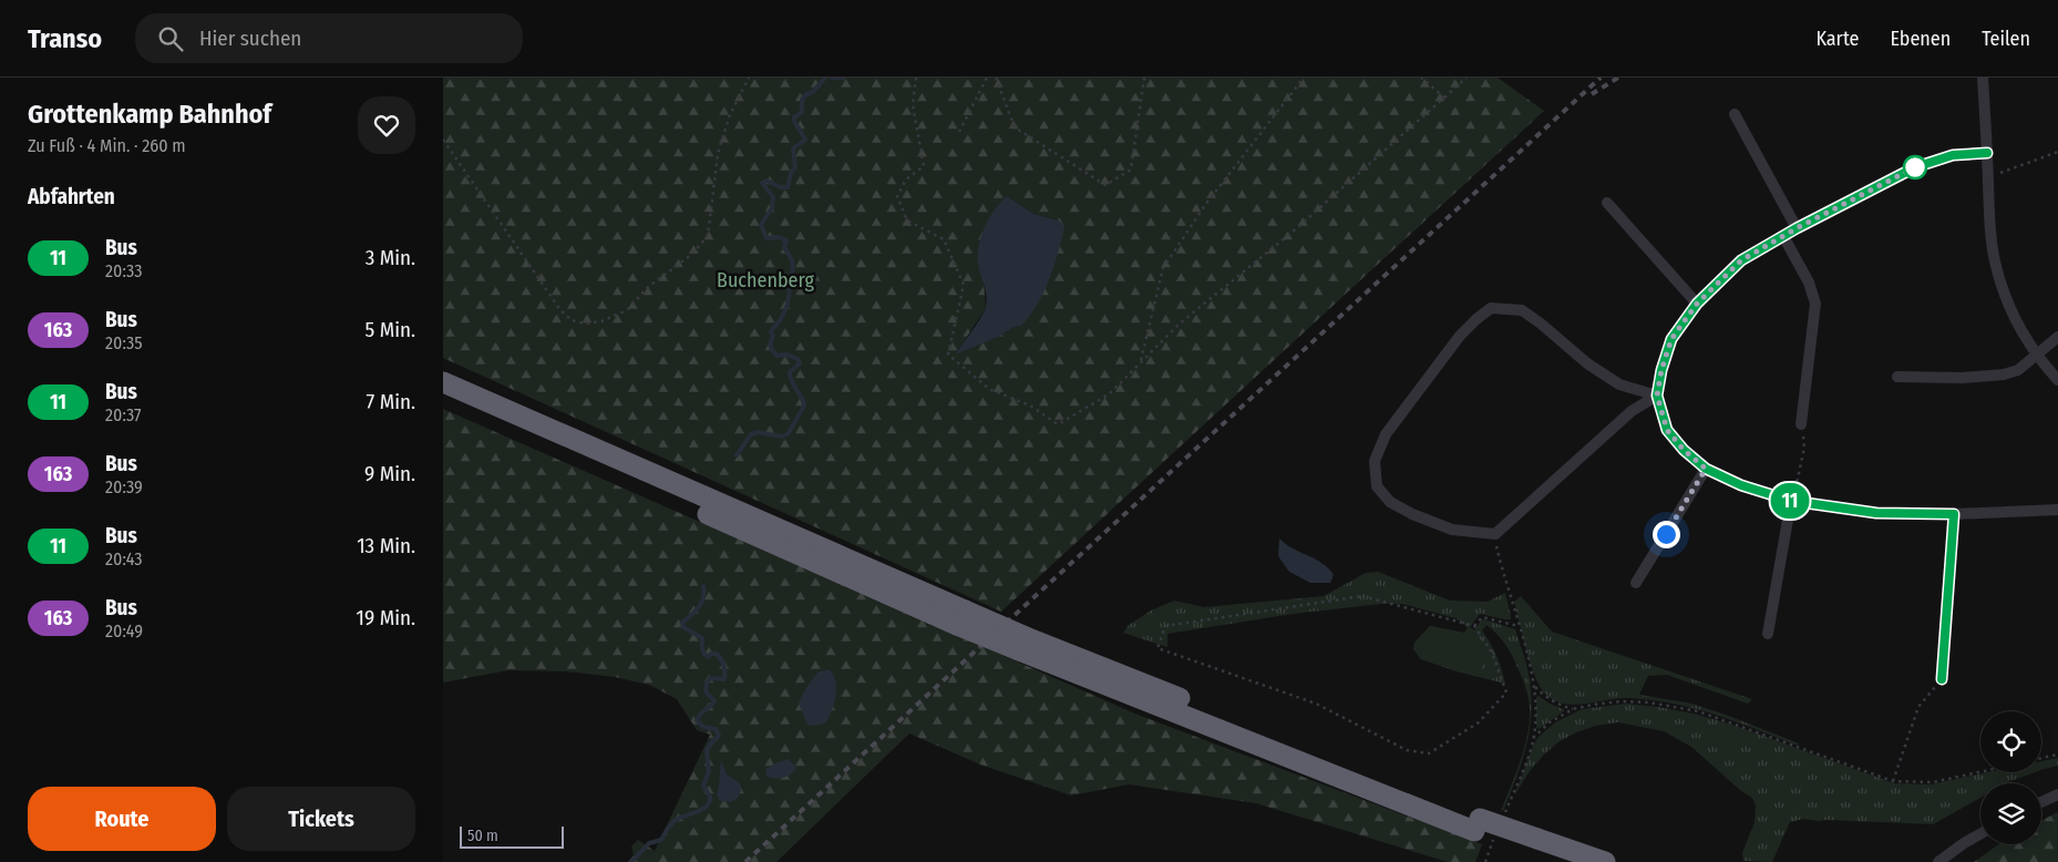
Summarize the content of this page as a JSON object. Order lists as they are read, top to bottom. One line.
{"parks":["Buchenberg"],"lines":["bus line 11"],"scale_bar":"50 m","page":{"header":"Transo","search":"Hier suchen","nav":["Karte","Ebenen","Teilen"],"heading":[["Grottenkamp Bahnhof","Zu Fuß · 4 Min. · 260 m"],"Abfahrten"],"on_map":"11","list":[{"mark":"11","name":"Bus","note":"20:33","value":"3 Min."},{"mark":"163","name":"Bus","note":"20:35","value":"5 Min."},{"mark":"11","name":"Bus","note":"20:37","value":"7 Min."},{"mark":"163","name":"Bus","note":"20:39","value":"9 Min."},{"mark":"11","name":"Bus","note":"20:43","value":"13 Min."},{"mark":"163","name":"Bus","note":"20:49","value":"19 Min."}],"buttons":["Route","Tickets"],"scale":"50 m"}}
